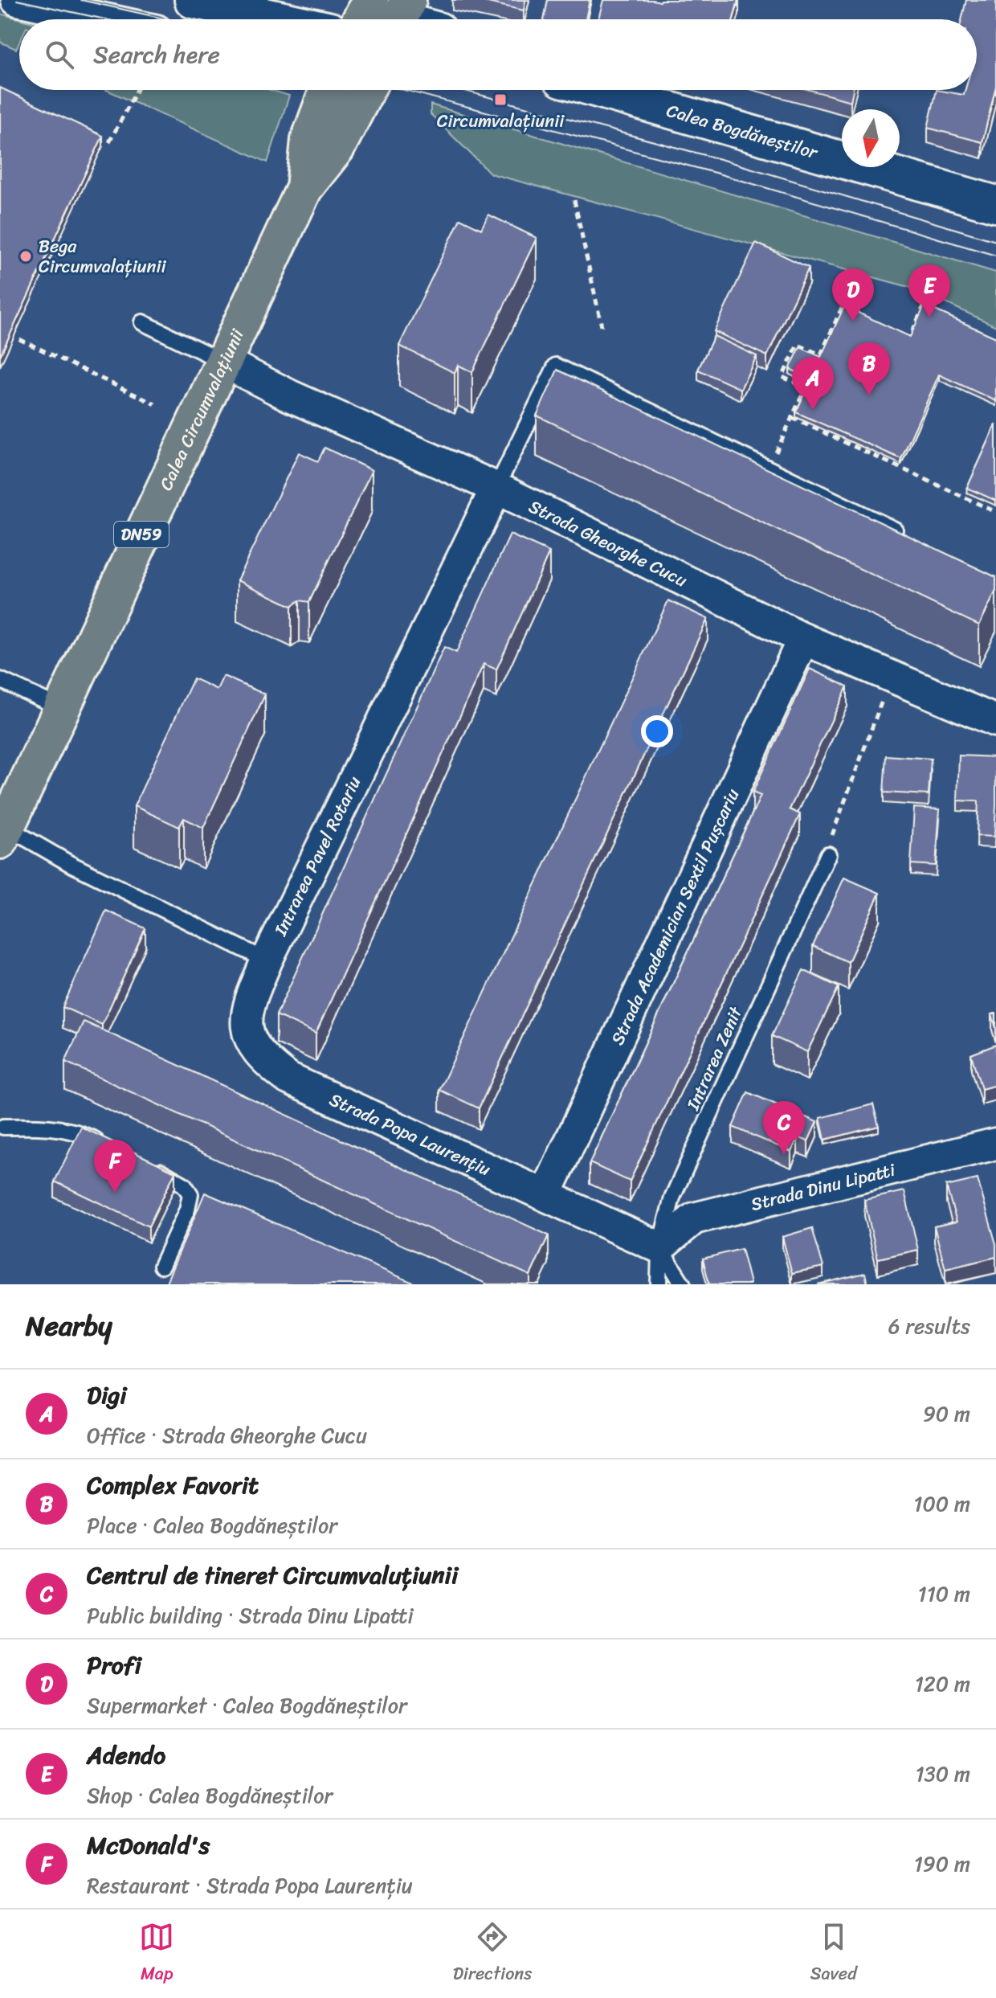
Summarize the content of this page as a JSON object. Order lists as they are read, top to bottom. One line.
{"streets":{"main road":["Calea Bogdăneștilor","Calea Circumvalațiunii","DN59"],"street":["Strada Gheorghe Cucu","Intrarea Pavel Rotariu","Strada Academician Sextil Pușcariu","Strada Popa Laurențiu","Strada Dinu Lipatti"],"lane":["Intrarea Zenit"]},"crossings":[["Calea Circumvalațiunii","Strada Gheorghe Cucu"],["Strada Gheorghe Cucu","Intrarea Pavel Rotariu"],["Strada Gheorghe Cucu","Strada Academician Sextil Pușcariu"],["Intrarea Pavel Rotariu","Strada Popa Laurențiu"],["Strada Academician Sextil Pușcariu","Strada Popa Laurențiu"],["Intrarea Zenit","Strada Popa Laurențiu"],["Intrarea Zenit","Strada Dinu Lipatti"],["Strada Popa Laurențiu","Strada Dinu Lipatti"]],"places":{"transit":["Circumvalațiunii"],"other":["Bega Circumvalațiunii"]},"north":"bottom","page":{"search":"Search here","pins":["E","D","B","A","C","F"],"heading":["Nearby","6 results"],"list":[{"mark":"A","name":"Digi","note":"Office · Strada Gheorghe Cucu","value":"90 m"},{"mark":"B","name":"Complex Favorit","note":"Place · Calea Bogdăneștilor","value":"100 m"},{"mark":"C","name":"Centrul de tineret Circumvaluțiunii","note":"Public building · Strada Dinu Lipatti","value":"110 m"},{"mark":"D","name":"Profi","note":"Supermarket · Calea Bogdăneștilor","value":"120 m"},{"mark":"E","name":"Adendo","note":"Shop · Calea Bogdăneștilor","value":"130 m"},{"mark":"F","name":"McDonald's","note":"Restaurant · Strada Popa Laurențiu","value":"190 m"}],"nav":["Map","Directions","Saved"]}}
